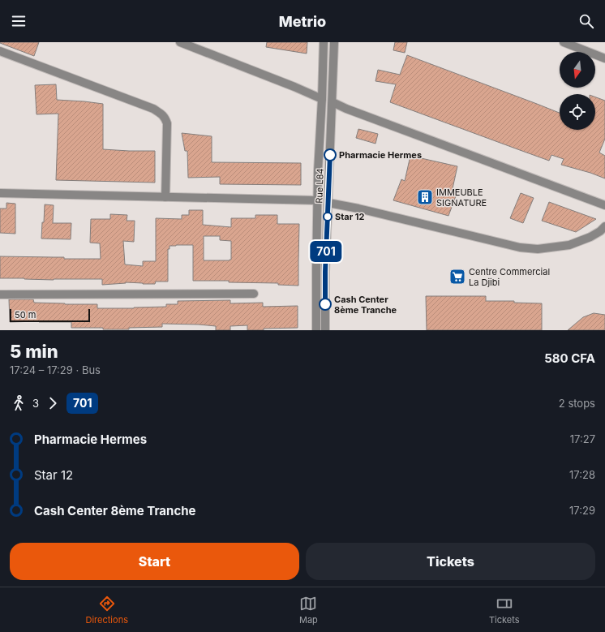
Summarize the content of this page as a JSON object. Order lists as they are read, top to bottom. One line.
{"streets":{"street":["Rue L84"]},"places":{"other":["Pharmacie Hermes","Star 12","Cash Center 8ème Tranche"],"building":["IMMEUBLE SIGNATURE"],"supermarket":["Centre Commercial La Djibi"]},"lines":["bus line 701"],"scale_bar":"50 m","north":"bottom","page":{"header":"Metrio","on_map":"701","scale":"50 m","heading":["5 min","17:24 – 17:29 · Bus","580 CFA"],"legs":["3","701","2 stops"],"list":[{"name":"Pharmacie Hermes","value":"17:27"},{"name":"Star 12","value":"17:28"},{"name":"Cash Center 8ème Tranche","value":"17:29"}],"buttons":["Start","Tickets"],"tabs":["Directions","Map","Tickets"]}}
